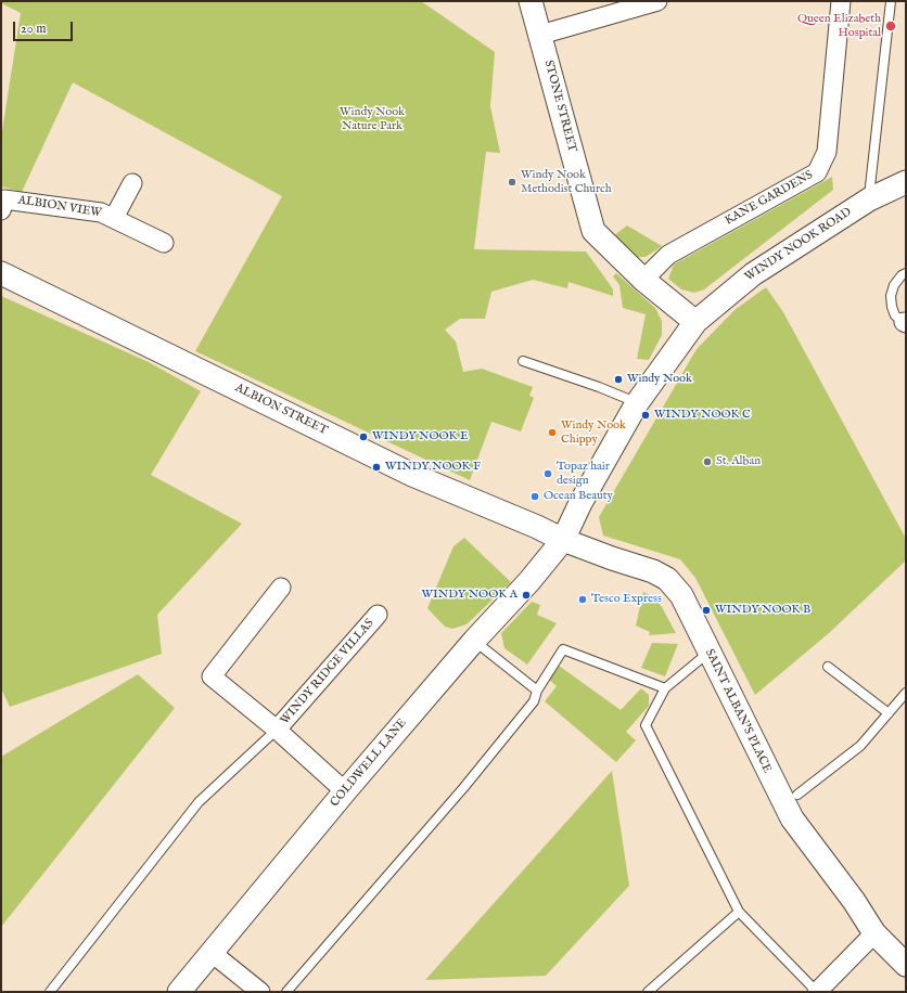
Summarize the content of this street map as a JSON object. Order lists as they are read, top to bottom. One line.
{"streets":{"street":["STONE STREET","KANE GARDENS","ALBION VIEW","WINDY NOOK ROAD","ALBION STREET","WINDY RIDGE VILLAS","SAINT ALBAN'S PLACE","COLDWELL LANE"]},"crossings":[["STONE STREET","KANE GARDENS"],["STONE STREET","WINDY NOOK ROAD"],["WINDY NOOK ROAD","ALBION STREET"],["WINDY NOOK ROAD","SAINT ALBAN'S PLACE"],["WINDY NOOK ROAD","COLDWELL LANE"],["ALBION STREET","SAINT ALBAN'S PLACE"],["ALBION STREET","COLDWELL LANE"],["WINDY RIDGE VILLAS","COLDWELL LANE"],["SAINT ALBAN'S PLACE","COLDWELL LANE"]],"parks":["Windy Nook Nature Park"],"places":["Queen Elizabeth Hospital","Windy Nook Methodist Church","Windy Nook","WINDY NOOK C","Windy Nook Chippy","WINDY NOOK E","St. Alban","WINDY NOOK F","Topaz hair design","Ocean Beauty","WINDY NOOK A","Tesco Express","WINDY NOOK B"],"scale_bar":"20 m"}
